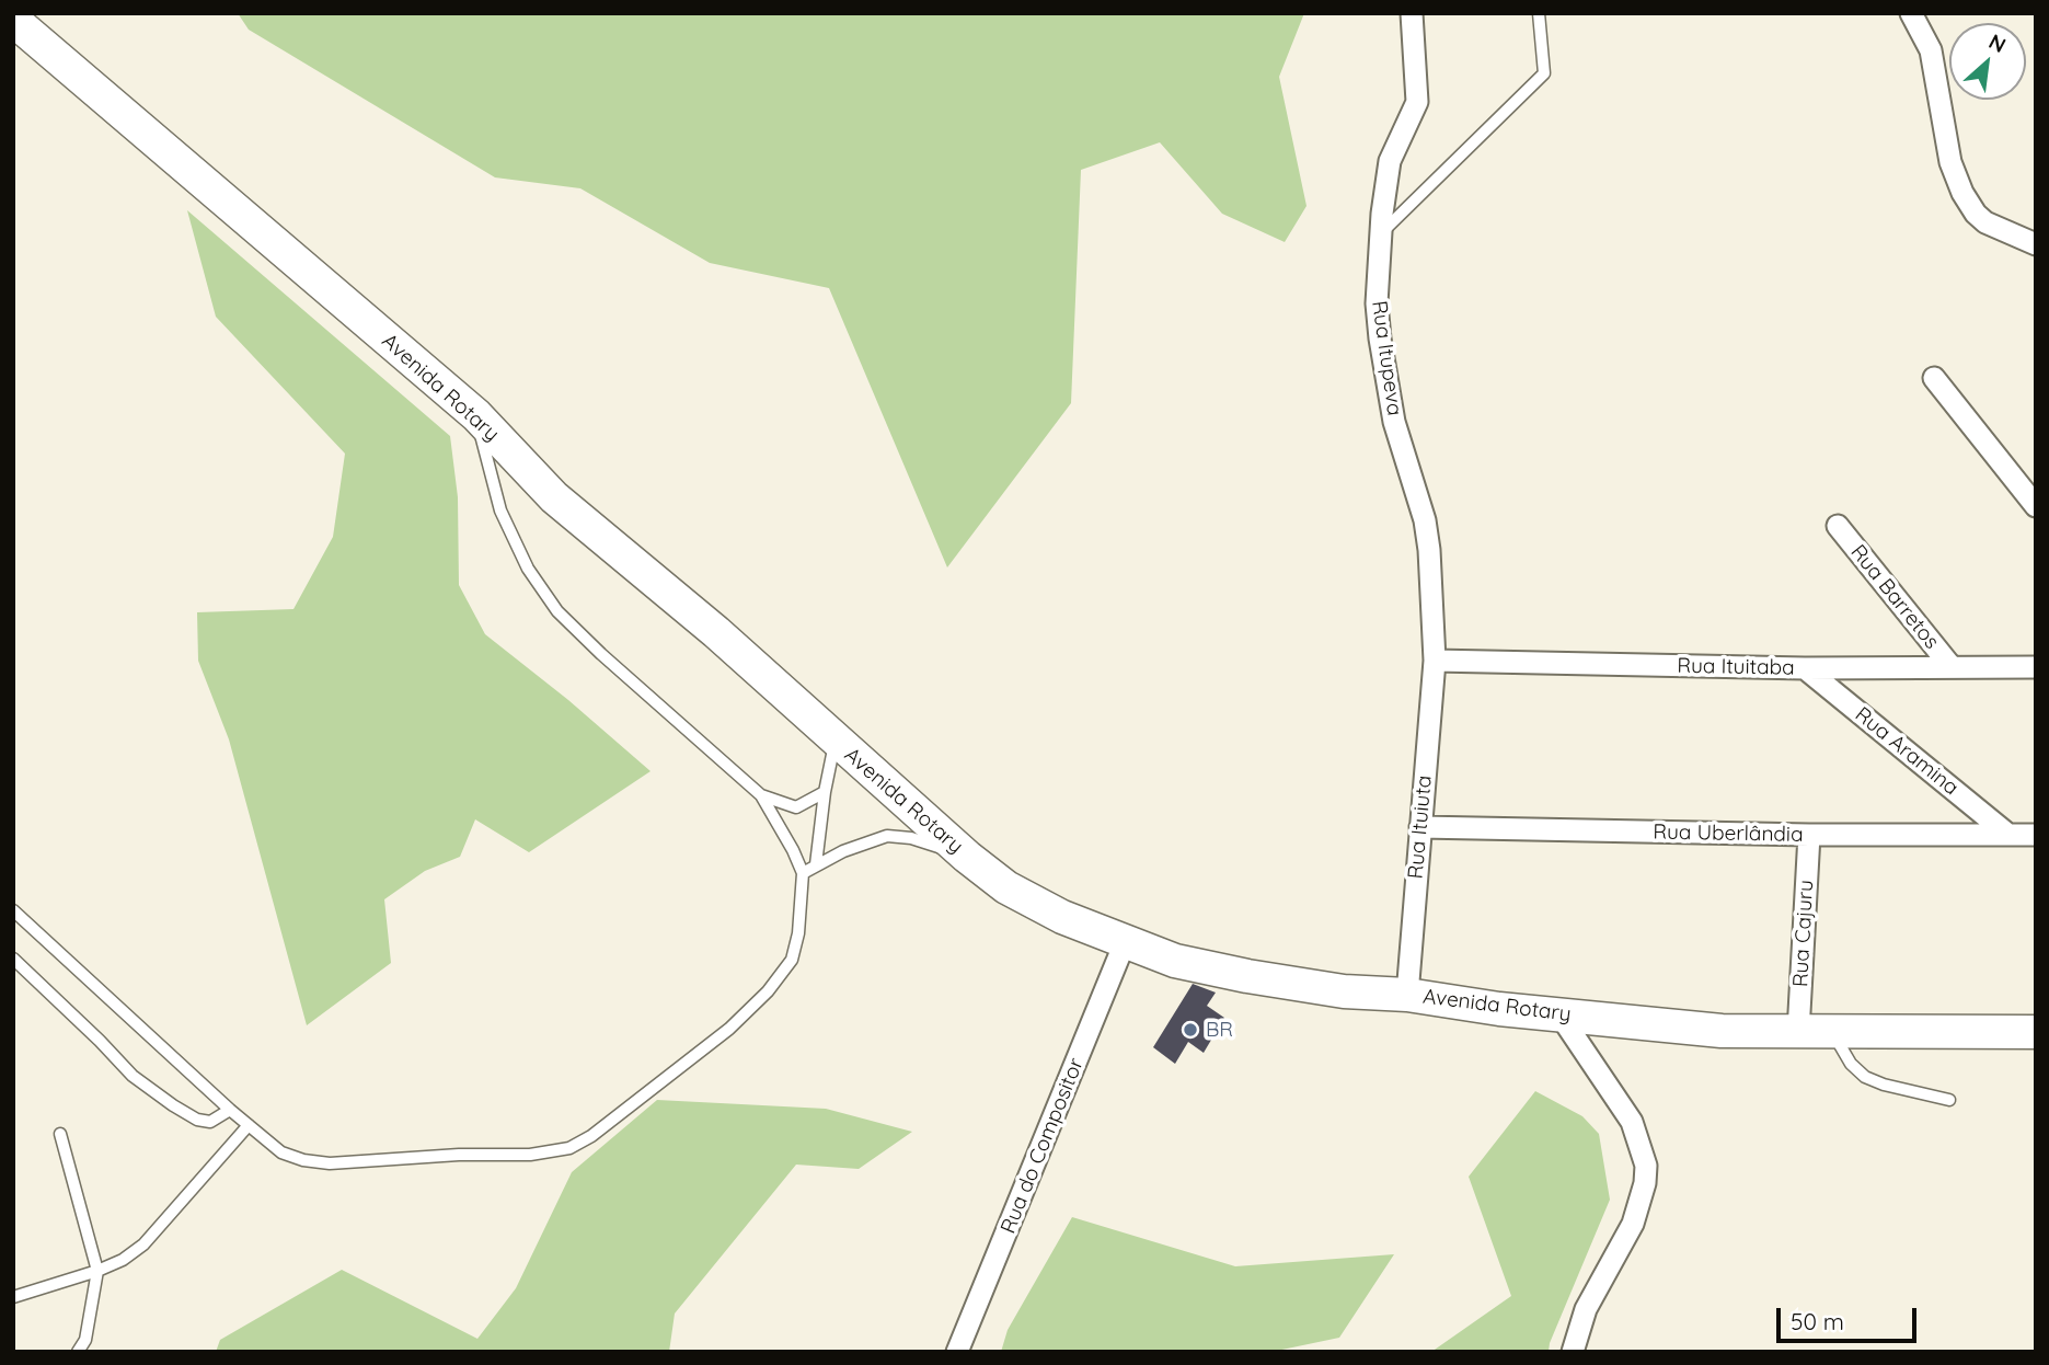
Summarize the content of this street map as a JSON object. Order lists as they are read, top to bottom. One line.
{"streets":{"main road":["Avenida Rotary"],"street":["Rua Itupeva","Rua Barretos","Rua Ituitaba","Rua Aramina","Rua Ituiuta","Rua Uberlândia","Rua Cajuru","Rua do Compositor"]},"crossings":[["Rua Itupeva","Rua Ituitaba"],["Rua Itupeva","Rua Ituiuta"],["Avenida Rotary","Rua Ituiuta"],["Avenida Rotary","Rua Cajuru"],["Avenida Rotary","Rua do Compositor"],["Rua Barretos","Rua Ituitaba"],["Rua Ituitaba","Rua Aramina"],["Rua Ituitaba","Rua Ituiuta"],["Rua Aramina","Rua Uberlândia"],["Rua Ituiuta","Rua Uberlândia"],["Rua Uberlândia","Rua Cajuru"]],"places":["BR"],"scale_bar":"50 m","north":"top right"}
